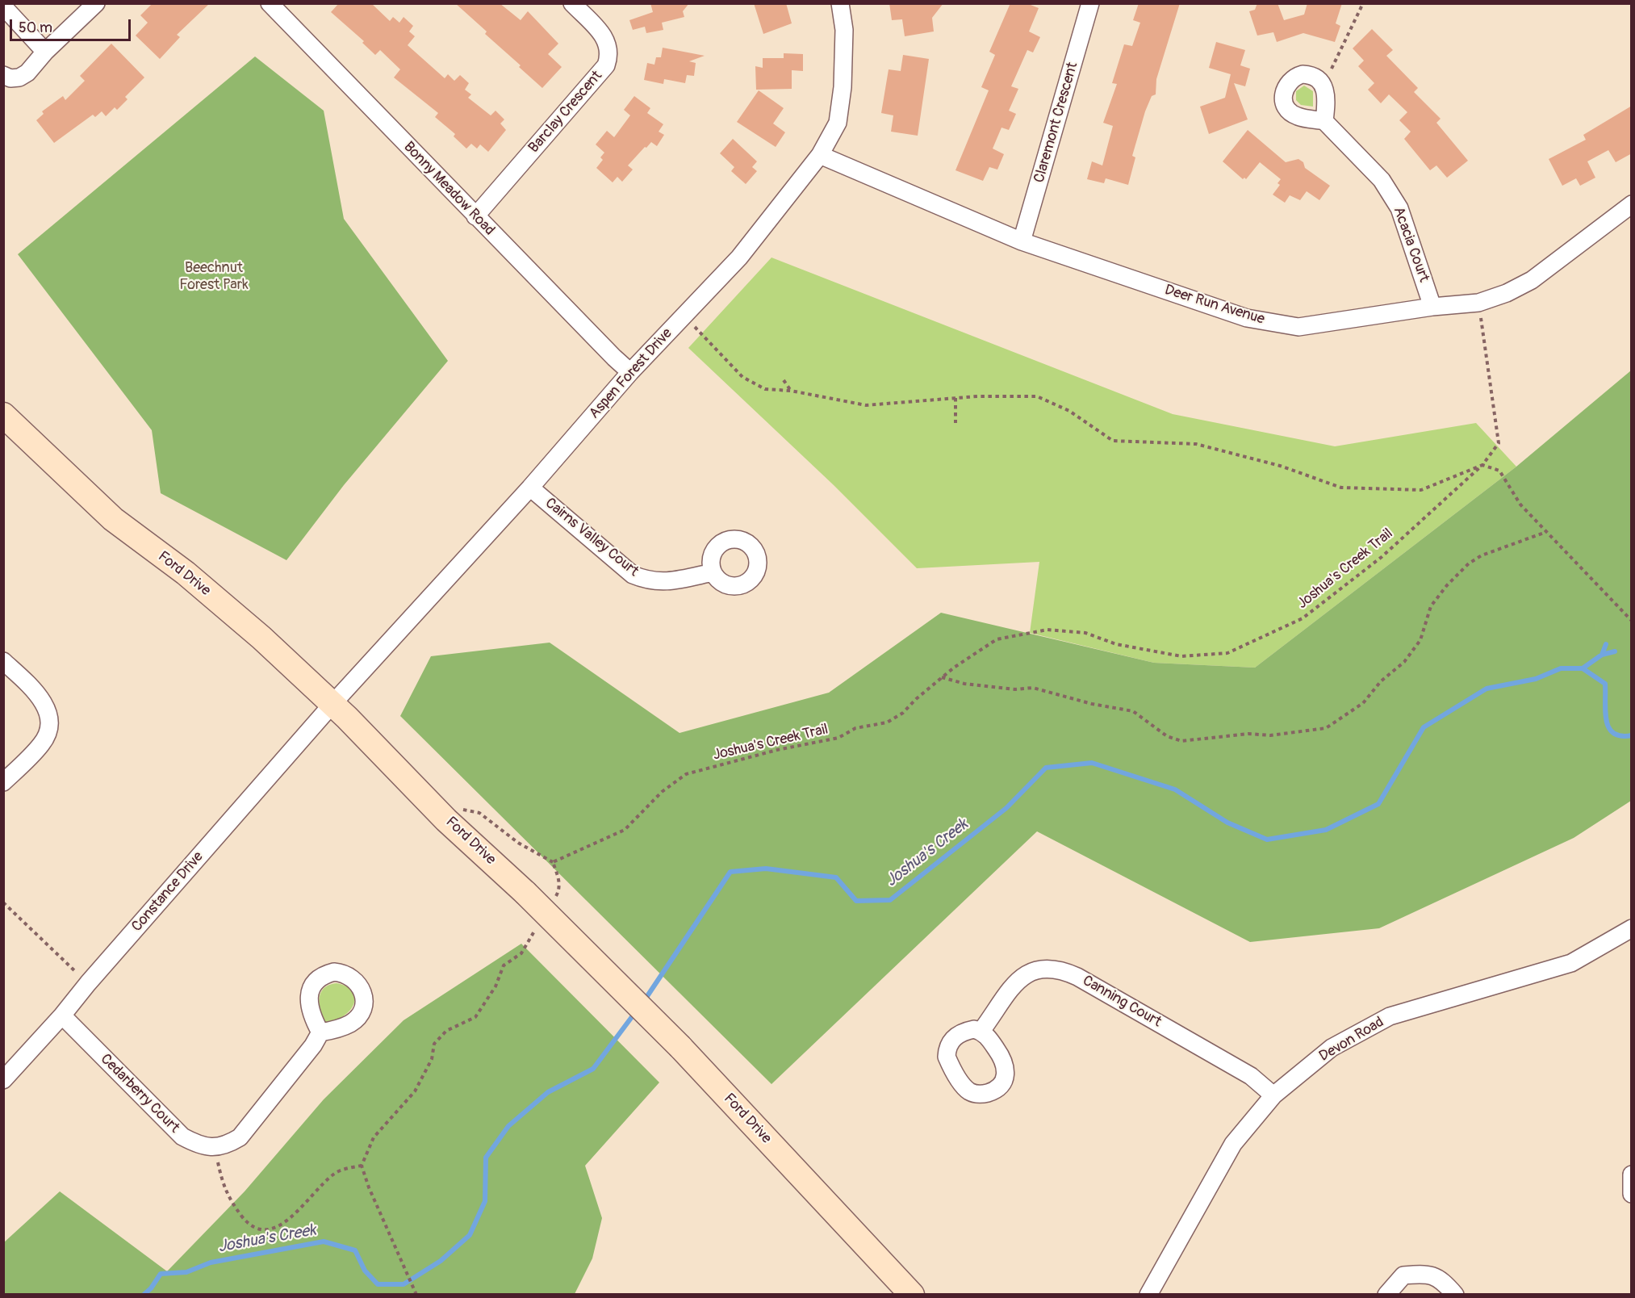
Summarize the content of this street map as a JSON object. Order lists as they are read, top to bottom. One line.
{"streets":{"main road":["Ford Drive"],"street":["Barclay Crescent","Claremont Crescent","Bonny Meadow Road","Acacia Court","Deer Run Avenue","Aspen Forest Drive","Cairns Valley Court","Constance Drive","Canning Court","Devon Road","Cedarberry Court"],"path":["Joshua's Creek Trail"]},"crossings":[["Barclay Crescent","Bonny Meadow Road"],["Claremont Crescent","Deer Run Avenue"],["Bonny Meadow Road","Aspen Forest Drive"],["Acacia Court","Deer Run Avenue"],["Deer Run Avenue","Aspen Forest Drive"],["Deer Run Avenue","Joshua's Creek Trail"],["Aspen Forest Drive","Cairns Valley Court"],["Aspen Forest Drive","Ford Drive"],["Aspen Forest Drive","Constance Drive"],["Ford Drive","Constance Drive"],["Constance Drive","Cedarberry Court"],["Canning Court","Devon Road"]],"water":["Joshua's Creek"],"parks":["Beechnut Forest Park"],"scale_bar":"50 m"}
